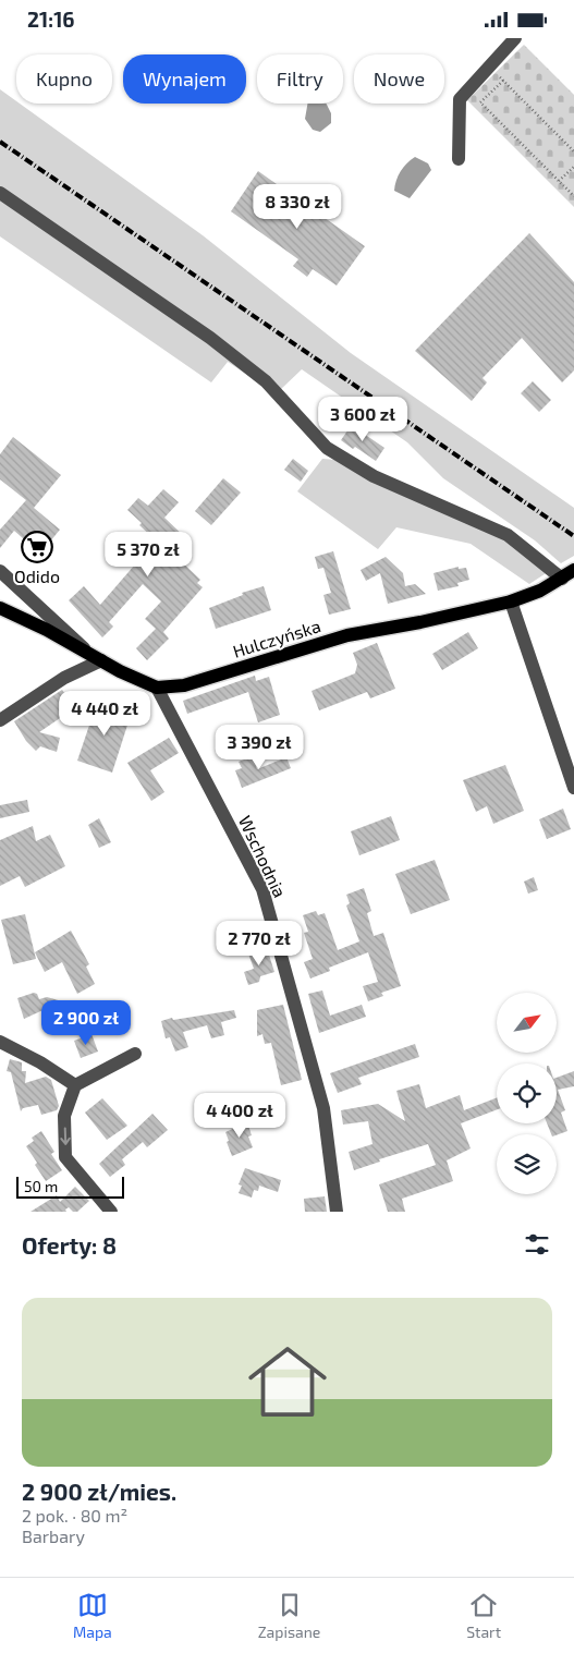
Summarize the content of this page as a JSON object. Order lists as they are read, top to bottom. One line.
{"streets":{"main road":["Hulczyńska"],"street":["Wschodnia"]},"crossings":[["Hulczyńska","Wschodnia"]],"places":{"supermarket":["Odido"]},"scale_bar":"50 m","north":"top right","page":{"status":"21:16","chip":["Kupno","Wynajem","Filtry","Nowe"],"price":["8 330 zł","3 600 zł","5 370 zł","4 440 zł","3 390 zł","2 770 zł","2 900 zł","4 400 zł"],"scale":"50 m","heading":"Oferty: 8","list":[{"name":"2 900 zł/mies.","note":"2 pok. · 80 m² · Barbary"}],"tabs":["Mapa","Zapisane","Start"]}}
